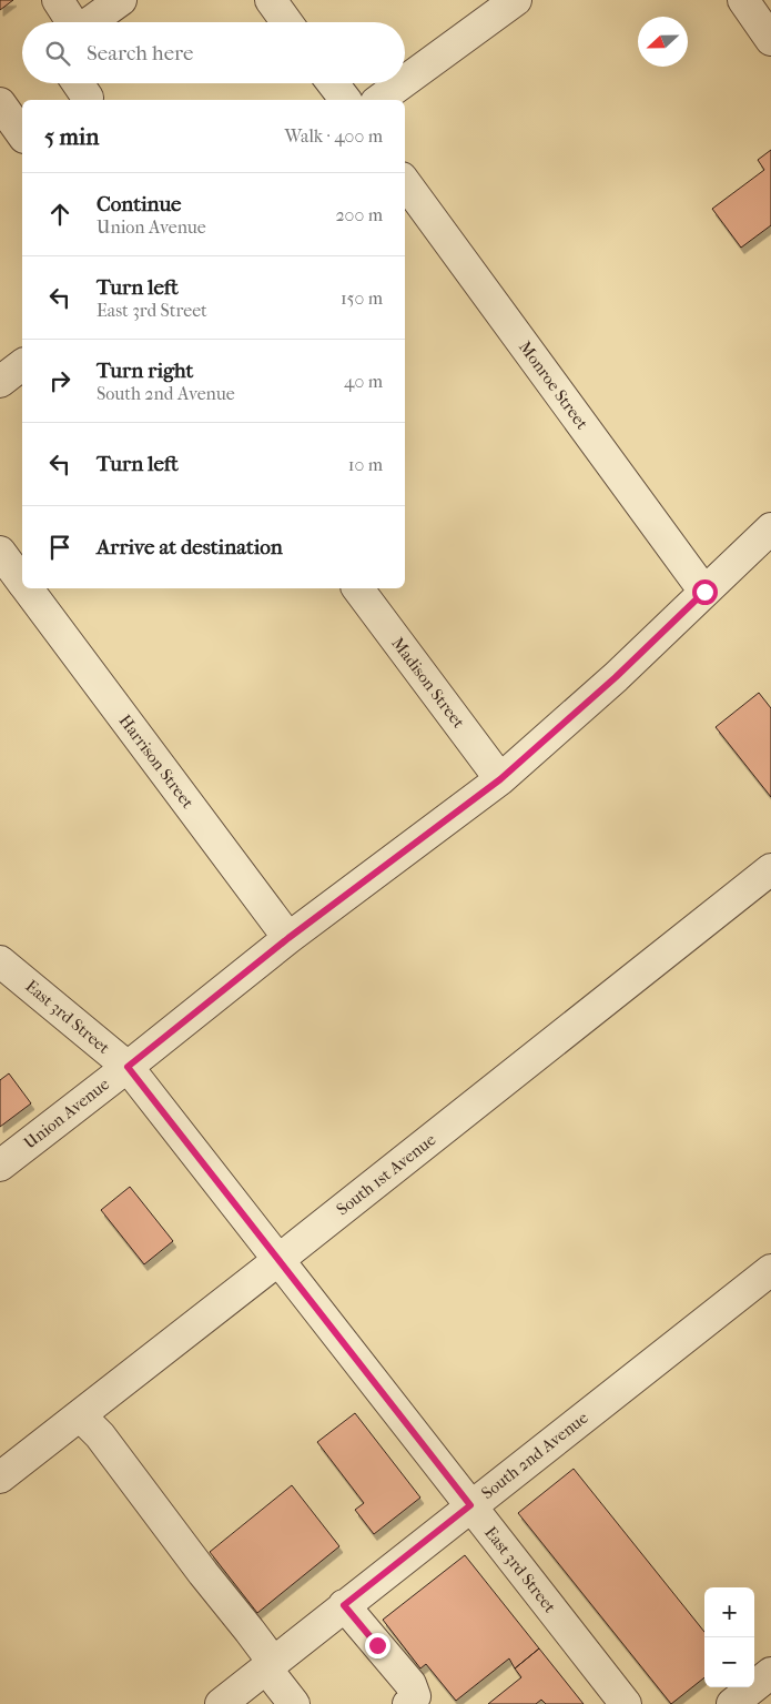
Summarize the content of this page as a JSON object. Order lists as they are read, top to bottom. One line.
{"streets":{"street":["Monroe Street","Madison Street","Harrison Street","East 3rd Street","Union Avenue","South 1st Avenue","South 2nd Avenue"]},"crossings":[["Monroe Street","Union Avenue"],["Madison Street","Union Avenue"],["Harrison Street","Union Avenue"],["East 3rd Street","Union Avenue"],["East 3rd Street","South 1st Avenue"],["East 3rd Street","South 2nd Avenue"]],"north":"left","page":{"search":"Search here","heading":["5 min","Walk · 400 m"],"list":[["Continue","Union Avenue","200 m"],["Turn left","East 3rd Street","150 m"],["Turn right","South 2nd Avenue","40 m"],["Turn left","10 m"],"Arrive at destination"],"map_buttons":["+","−"]}}
